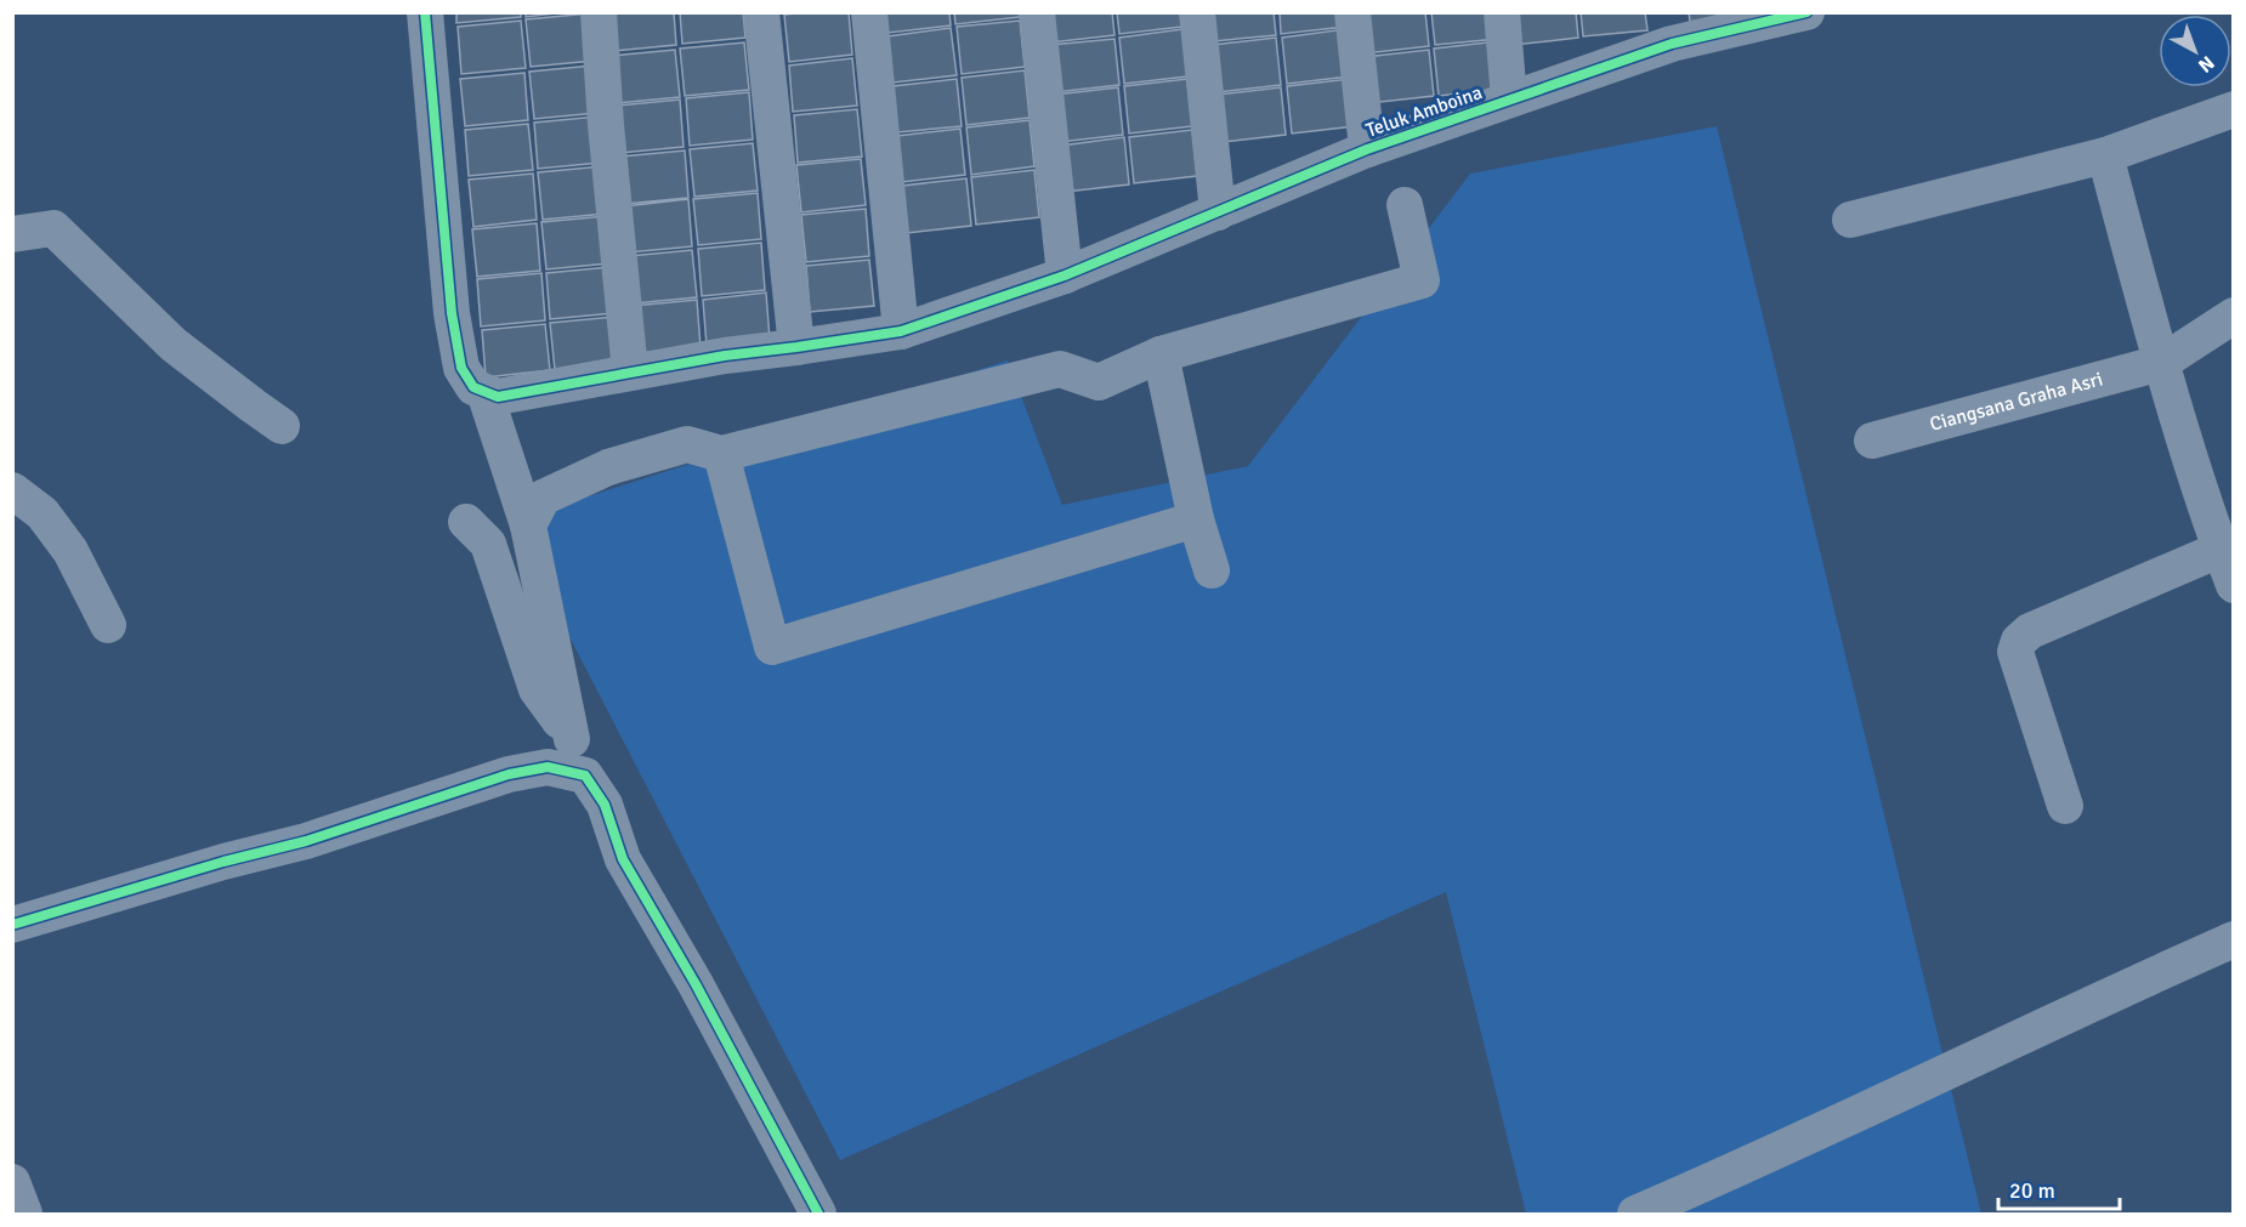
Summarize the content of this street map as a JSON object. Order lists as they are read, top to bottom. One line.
{"streets":{"street":["Teluk Amboina","Ciangsana Graha Asri"]},"scale_bar":"20 m","north":"bottom right"}
